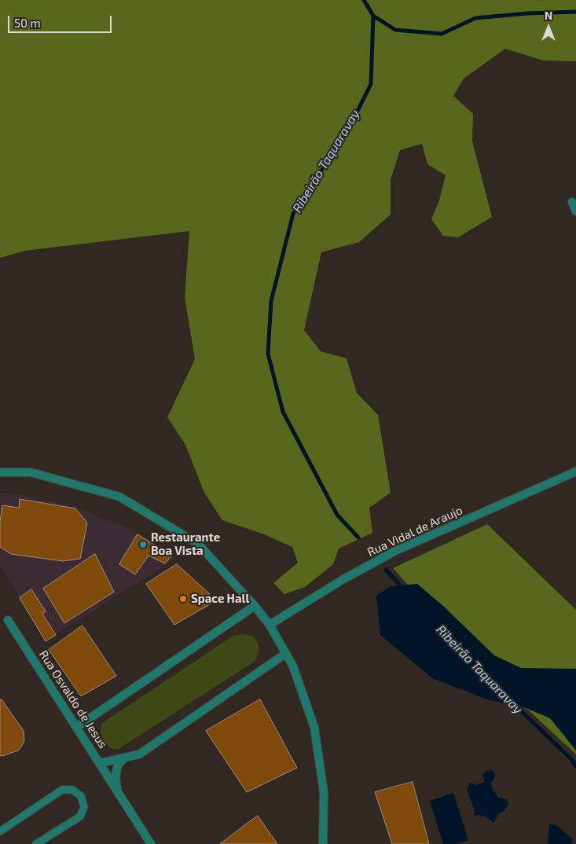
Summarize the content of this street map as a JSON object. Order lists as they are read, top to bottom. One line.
{"streets":{"street":["Rua Vidal de Araujo","Rua Osvaldo de Jesus"]},"water":["Ribeirão Taquaravay"],"places":["Restaurante Boa Vista","Space Hall"],"scale_bar":"50 m","north":"top"}
